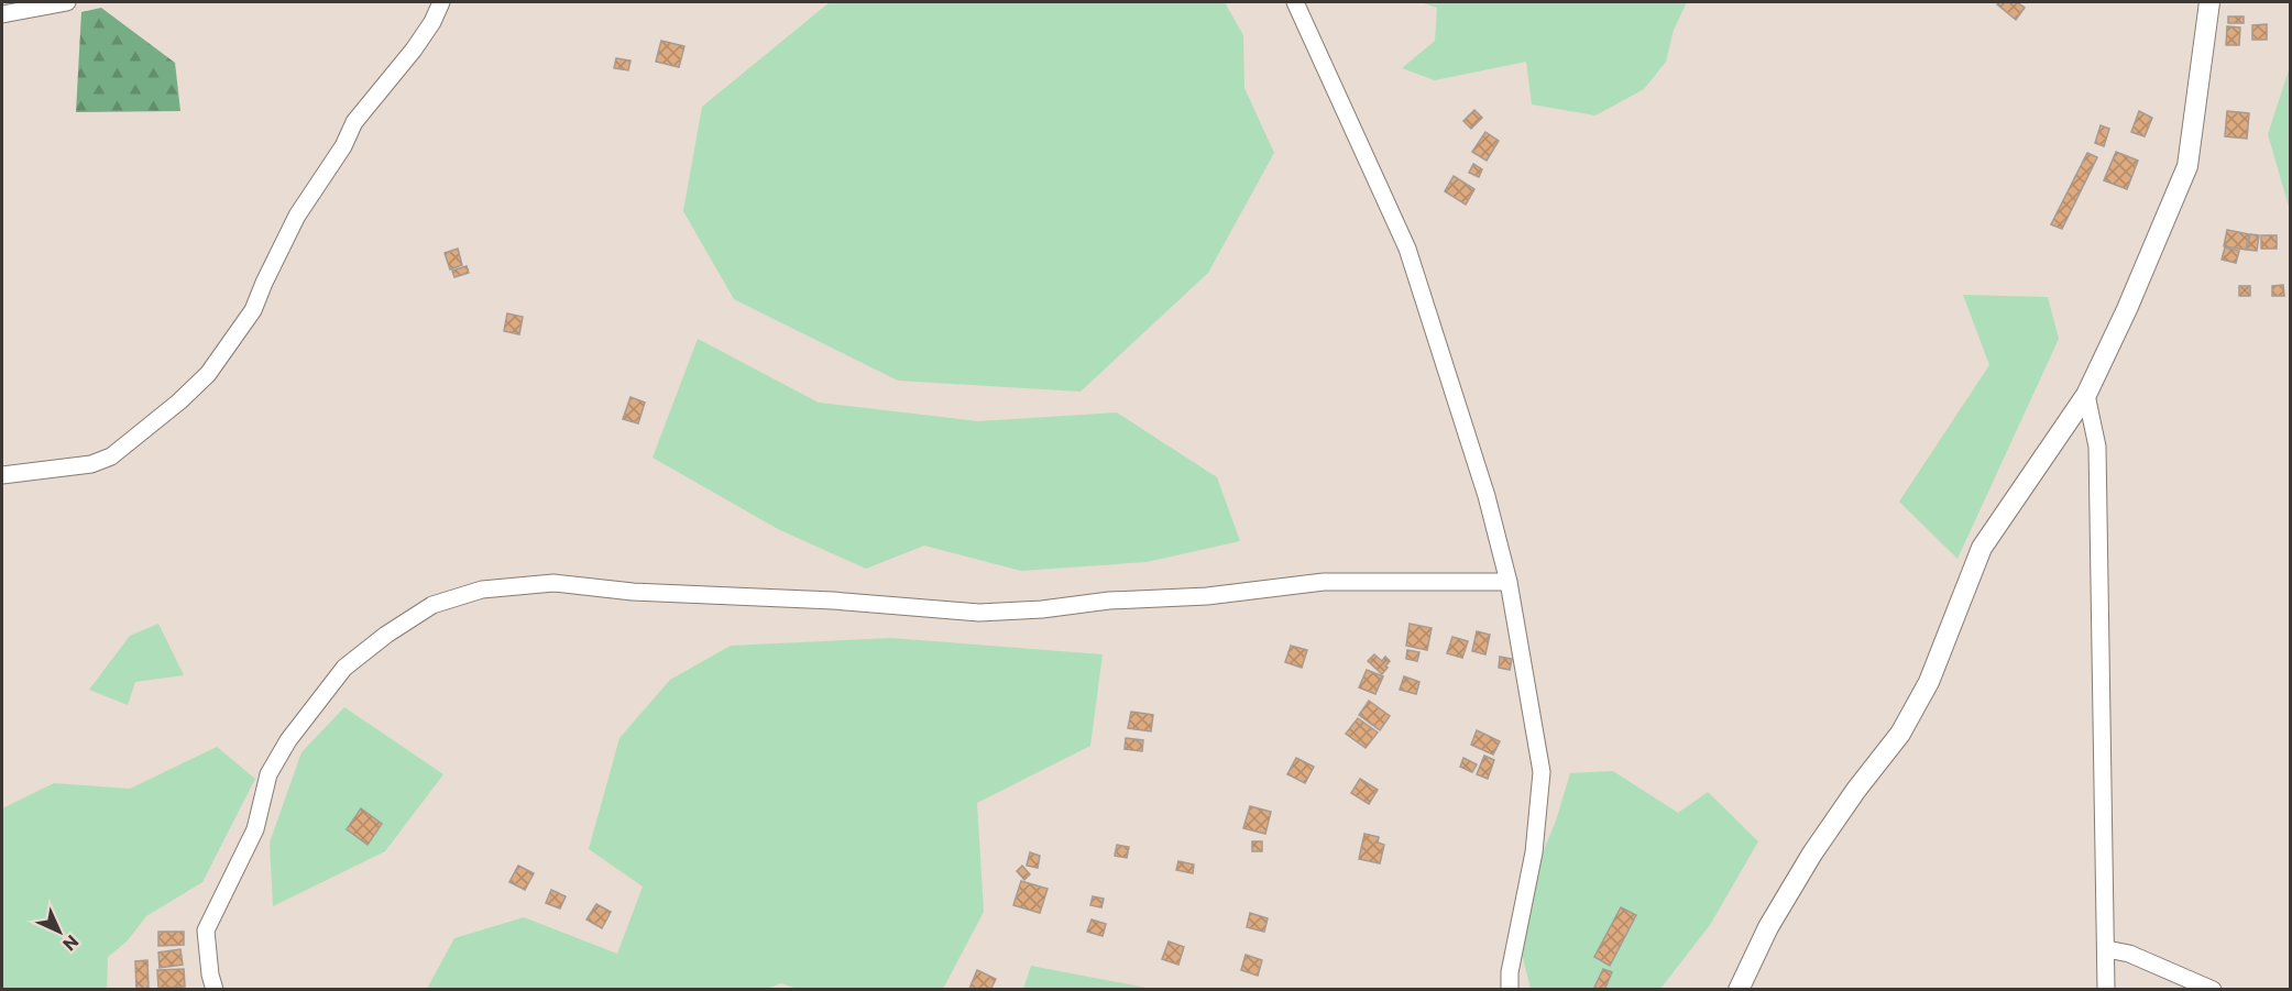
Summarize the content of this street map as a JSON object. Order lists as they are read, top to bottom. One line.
{"north":"bottom right"}
